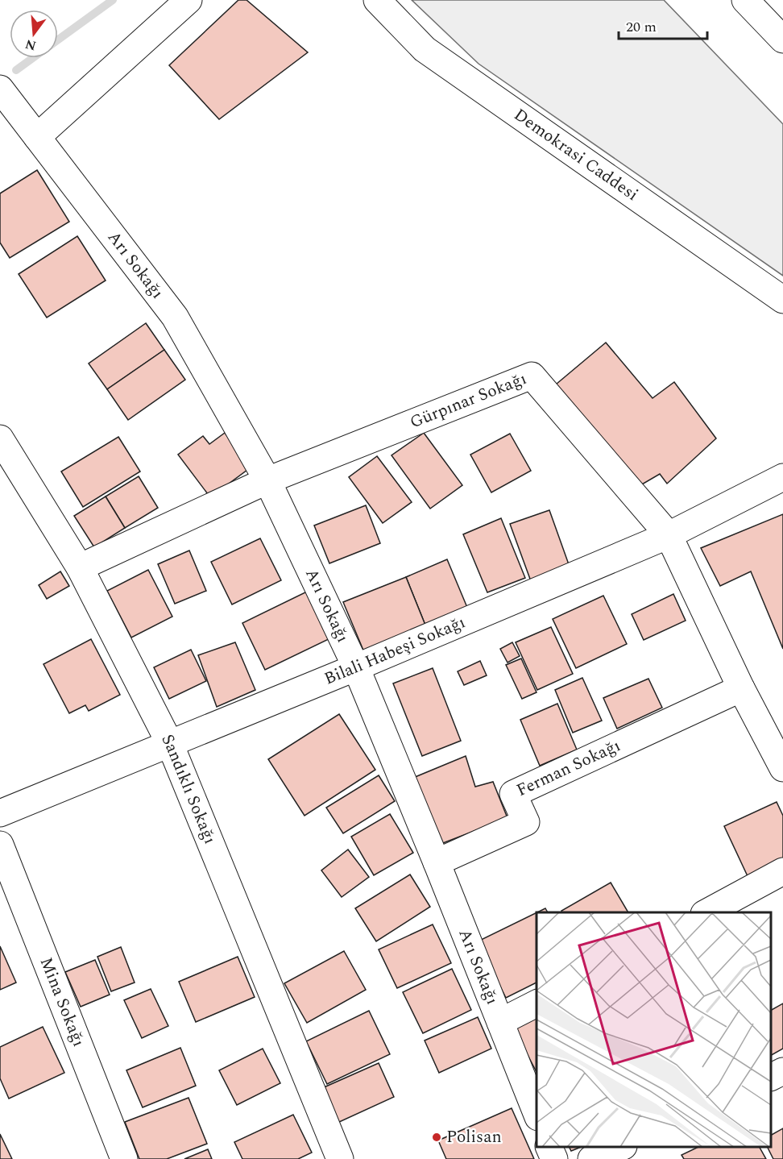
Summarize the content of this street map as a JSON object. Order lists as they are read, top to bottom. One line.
{"streets":{"main road":["Demokrasi Caddesi","Arı Sokağı","Gürpınar Sokağı","Bilali Habeşi Sokağı","Ferman Sokağı","Sandıklı Sokağı","Mina Sokağı"]},"crossings":[["Arı Sokağı","Gürpınar Sokağı"],["Arı Sokağı","Bilali Habeşi Sokağı"],["Arı Sokağı","Ferman Sokağı"],["Gürpınar Sokağı","Bilali Habeşi Sokağı"],["Gürpınar Sokağı","Ferman Sokağı"],["Gürpınar Sokağı","Sandıklı Sokağı"],["Bilali Habeşi Sokağı","Sandıklı Sokağı"]],"places":["Polisan"],"scale_bar":"20 m","north":"bottom"}
